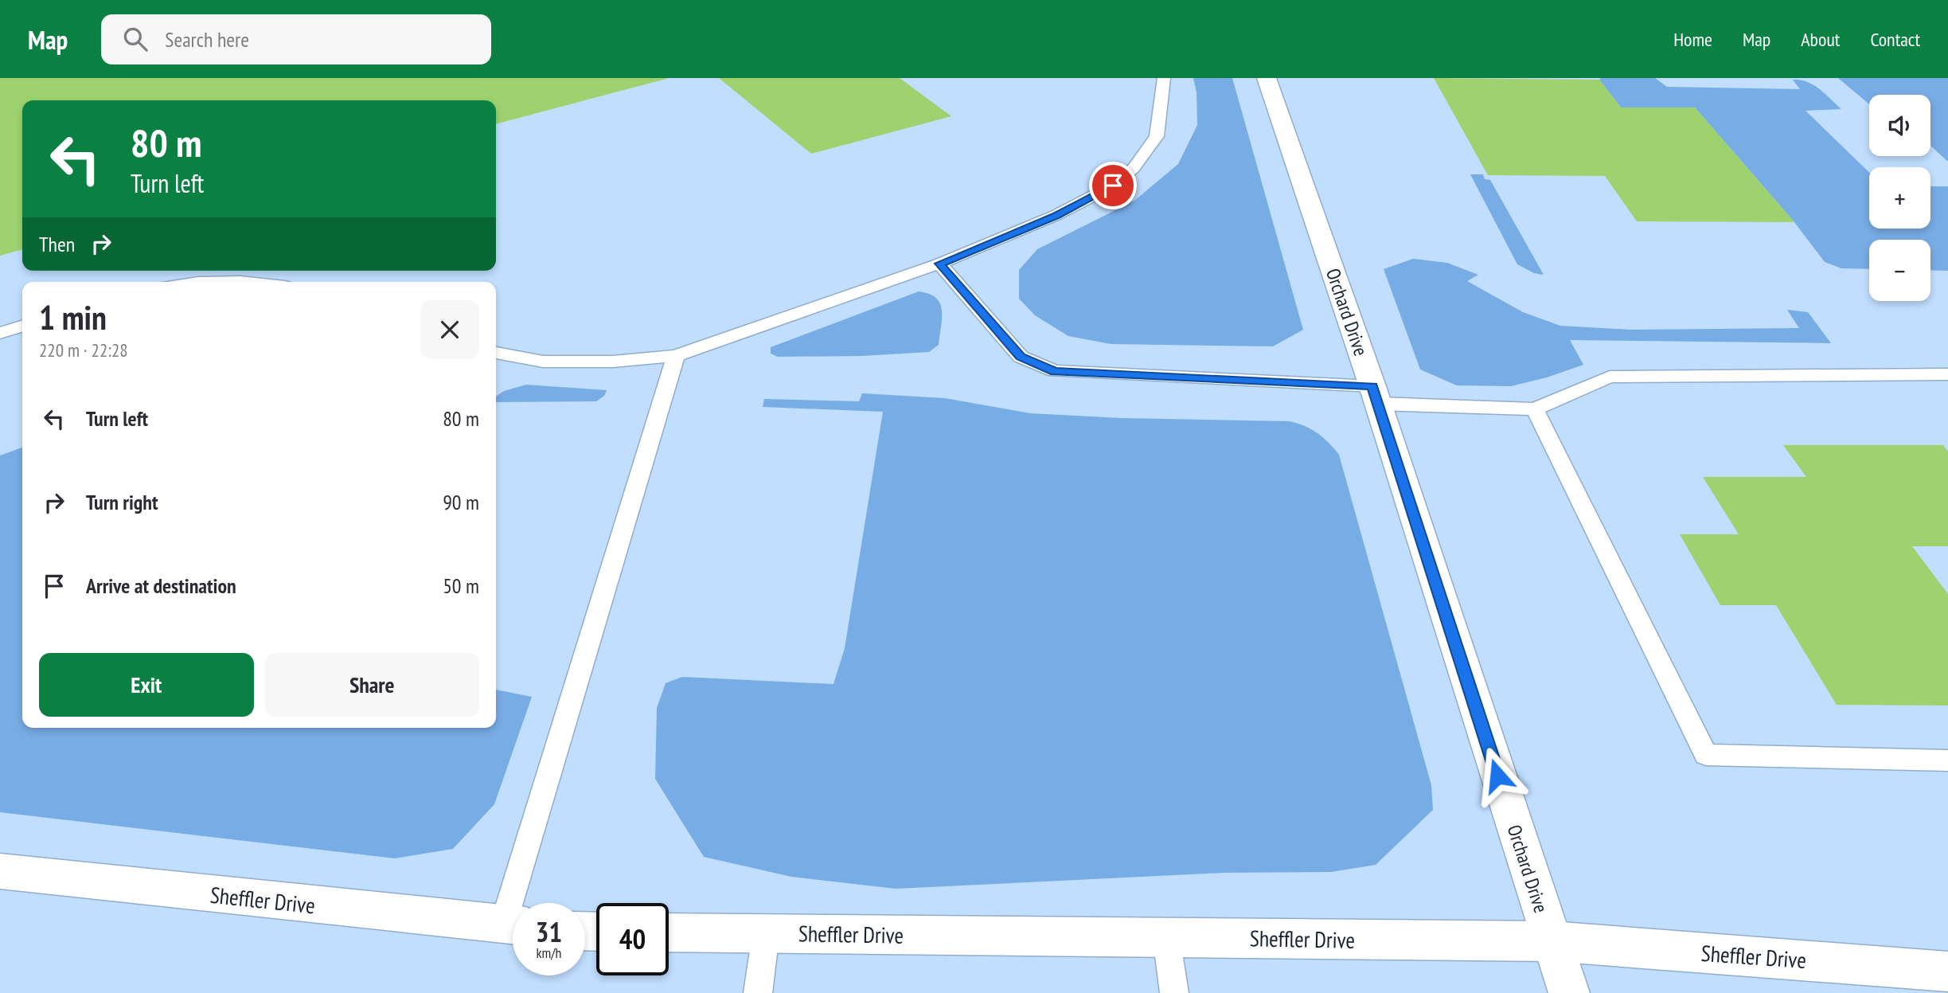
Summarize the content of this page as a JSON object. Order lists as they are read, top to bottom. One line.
{"streets":{"street":["Orchard Drive","Sheffler Drive"]},"crossings":[["Orchard Drive","Sheffler Drive"]],"page":{"header":"Map","search":"Search here","nav":["Home","Map","About","Contact"],"map_buttons":["+","−"],"turn":["80 m","Turn left"],"then":"Then","heading":["1 min","220 m · 22:28"],"list":[{"name":"Turn left","value":"80 m"},{"name":"Turn right","value":"90 m"},{"name":"Arrive at destination","value":"50 m"}],"buttons":["Exit","Share"],"speed":"31 km/h","limit":"40"}}
